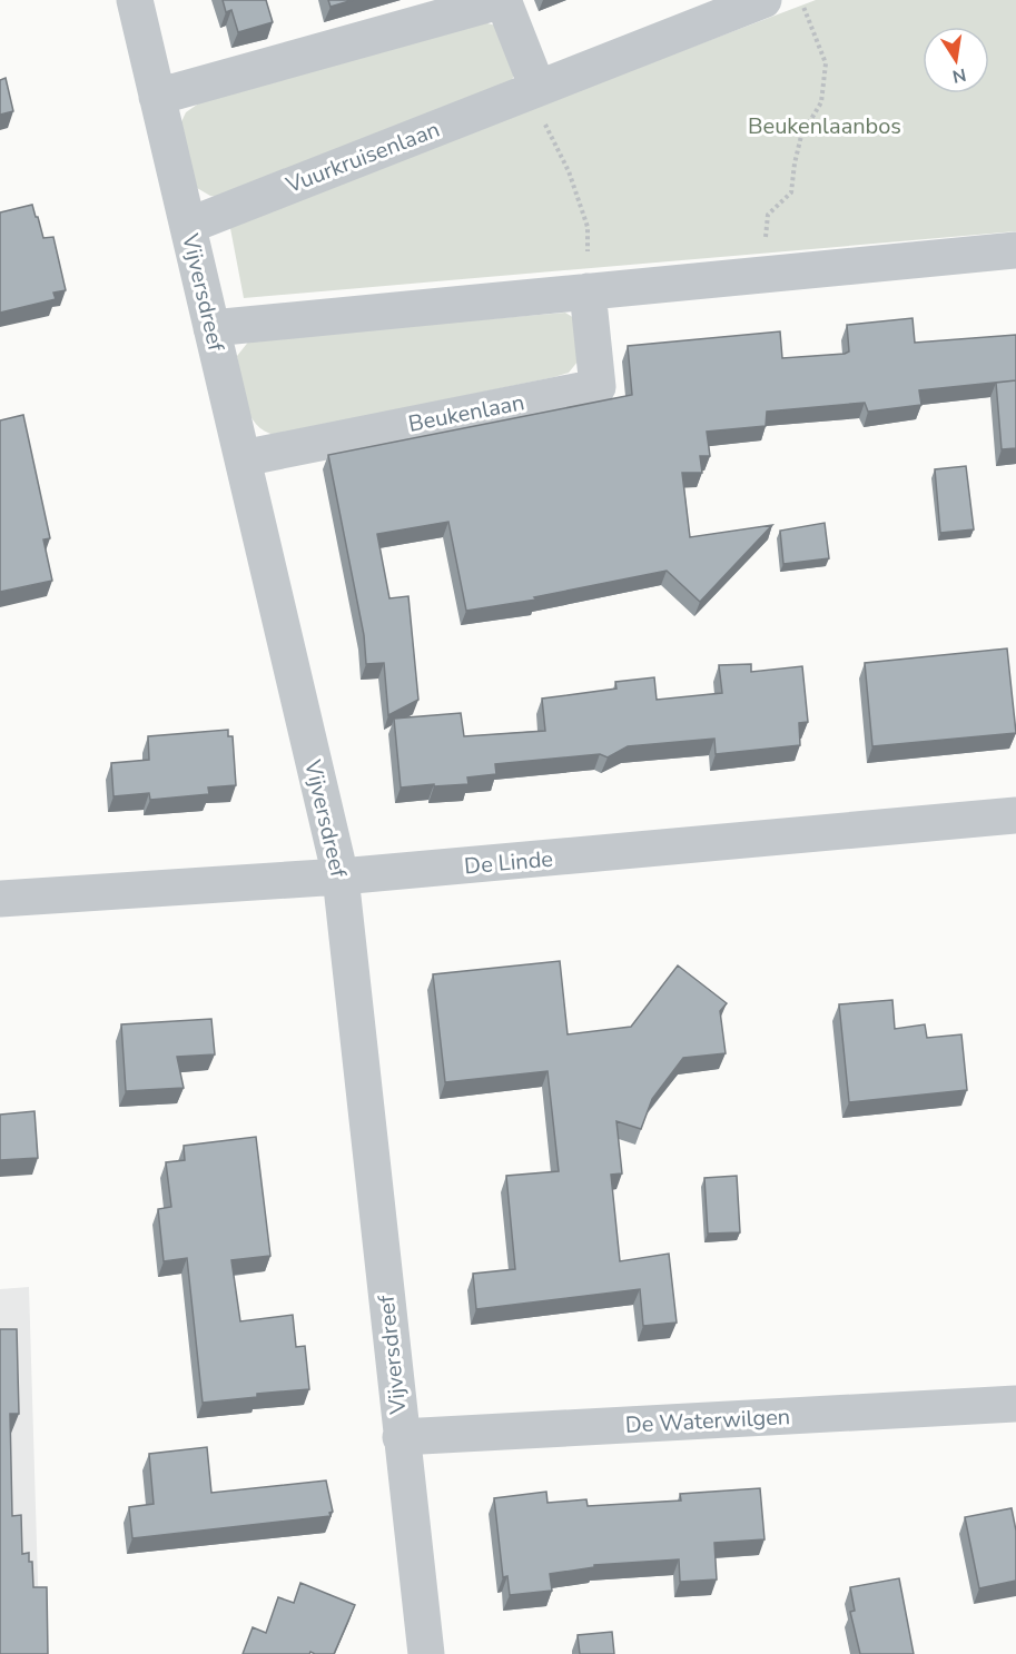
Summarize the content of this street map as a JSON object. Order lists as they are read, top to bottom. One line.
{"streets":{"street":["Vuurkruisenlaan","Vijversdreef","Beukenlaan","De Linde","De Waterwilgen"]},"crossings":[["Vuurkruisenlaan","Vijversdreef"],["Vijversdreef","Beukenlaan"],["Vijversdreef","De Linde"],["Vijversdreef","De Waterwilgen"]],"parks":["Beukenlaanbos"],"north":"bottom"}
